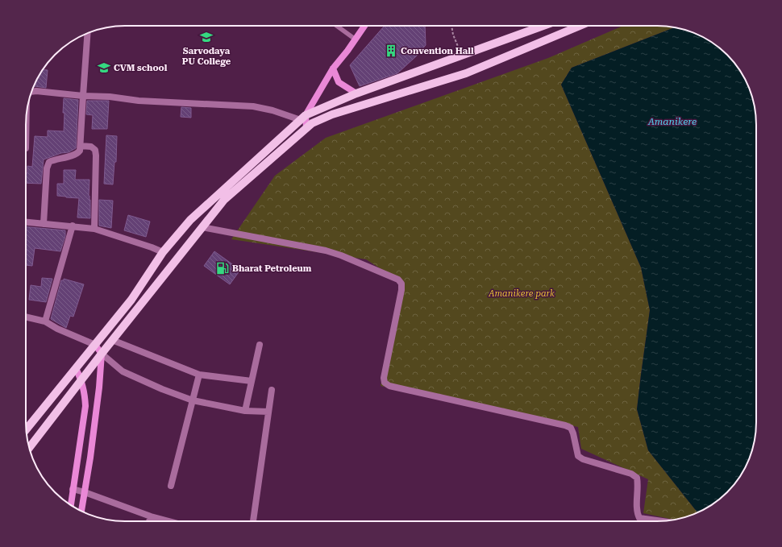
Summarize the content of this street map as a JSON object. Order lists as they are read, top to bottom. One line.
{"water":["Amanikere"],"parks":["Amanikere park"],"places":{"school or university":["Sarvodaya PU College","CVM school"],"building":["Convention Hall"],"fuel station":["Bharat Petroleum"]}}
